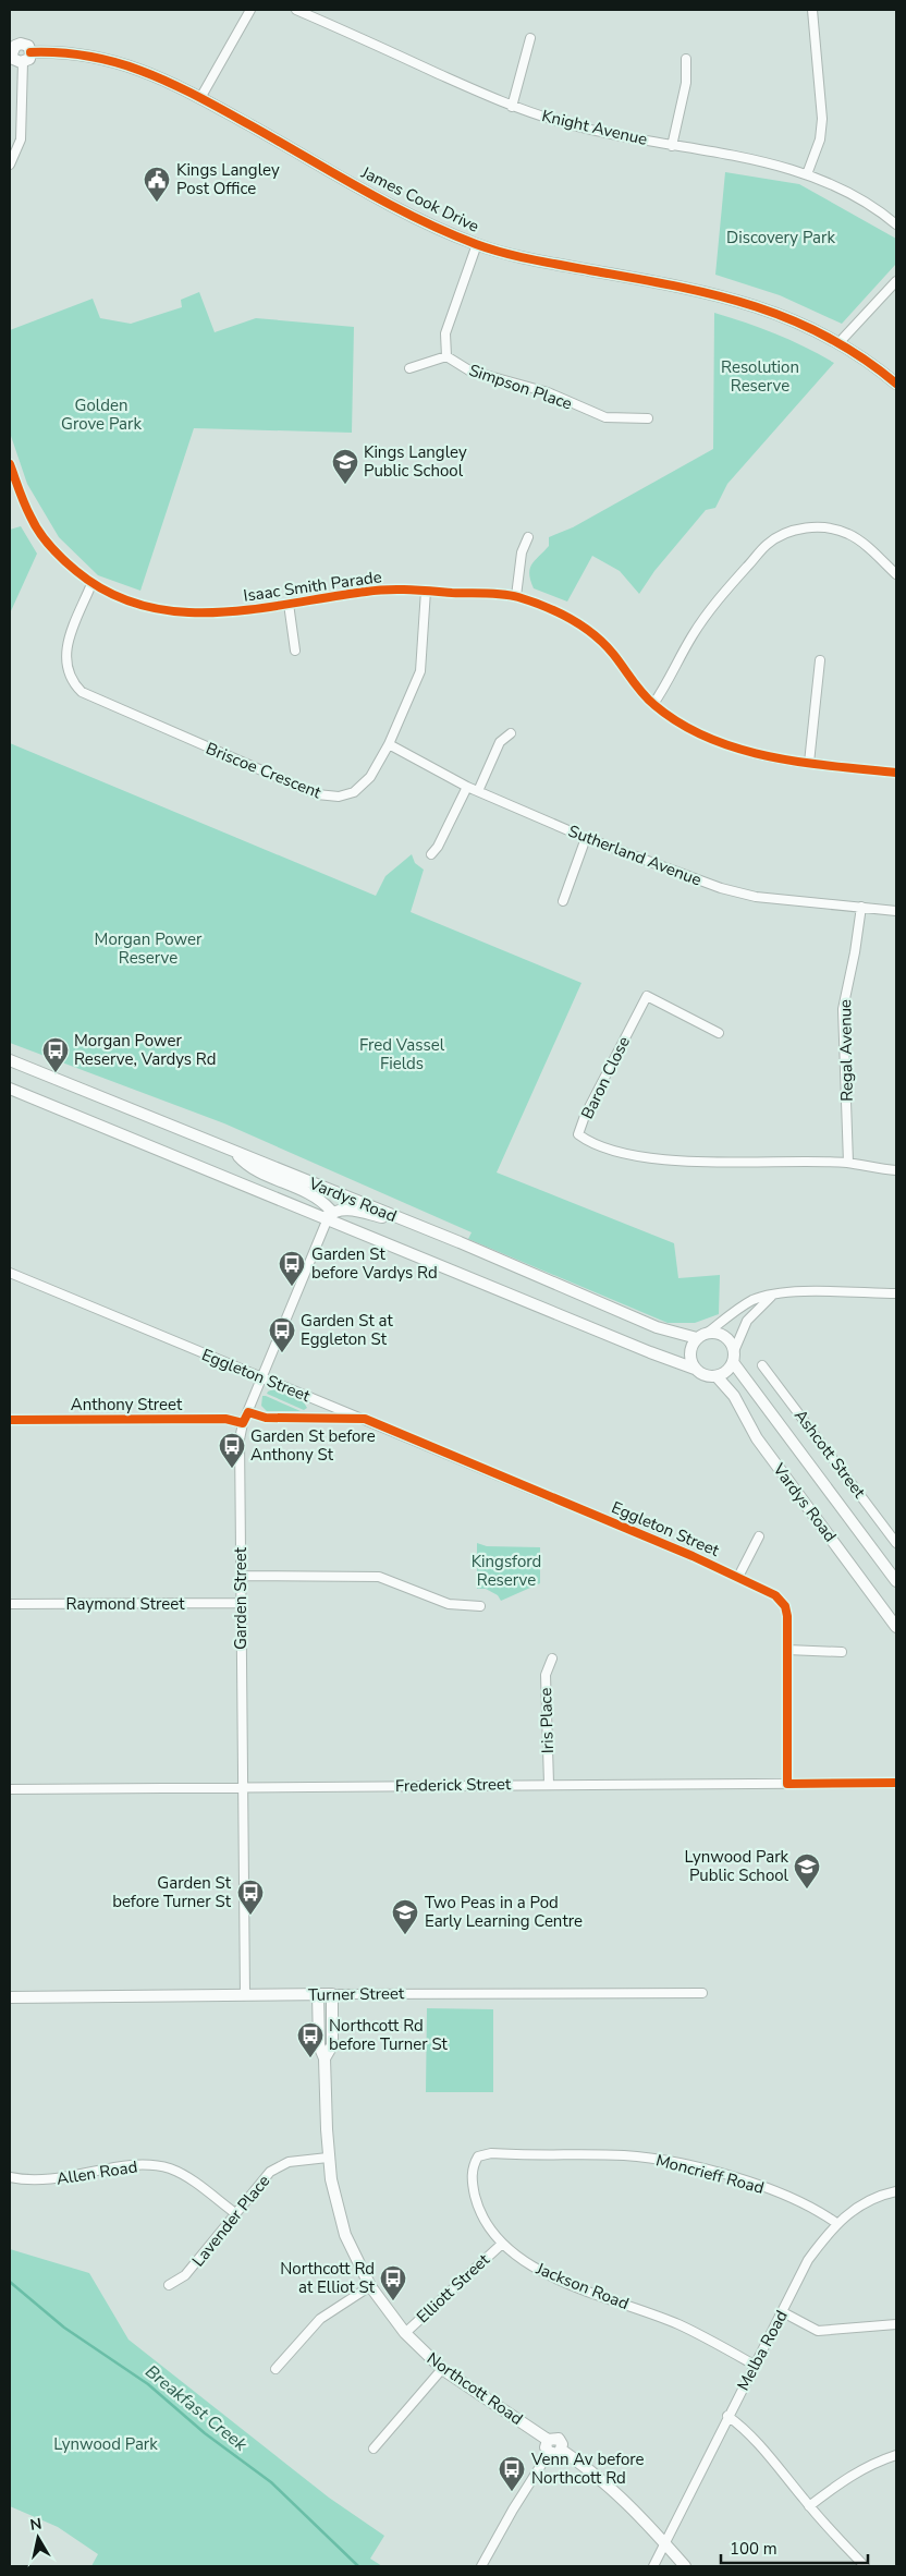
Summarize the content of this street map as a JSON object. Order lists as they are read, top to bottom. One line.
{"streets":{"street":["Knight Avenue","James Cook Drive","Simpson Place","Isaac Smith Parade","Briscoe Crescent","Sutherland Avenue","Regal Avenue","Baron Close","Vardys Road","Eggleton Street","Anthony Street","Ashcott Street","Garden Street","Raymond Street","Iris Place","Frederick Street","Turner Street","Allen Road","Moncrieff Road","Lavender Place","Jackson Road","Elliott Street","Melba Road","Northcott Road"]},"crossings":[["Isaac Smith Parade","Briscoe Crescent"],["Briscoe Crescent","Sutherland Avenue"],["Sutherland Avenue","Regal Avenue"],["Regal Avenue","Baron Close"],["Vardys Road","Garden Street"],["Eggleton Street","Garden Street"],["Eggleton Street","Frederick Street"],["Anthony Street","Garden Street"],["Garden Street","Raymond Street"],["Garden Street","Frederick Street"],["Garden Street","Turner Street"],["Iris Place","Frederick Street"],["Turner Street","Northcott Road"],["Allen Road","Lavender Place"],["Moncrieff Road","Jackson Road"],["Moncrieff Road","Melba Road"],["Lavender Place","Northcott Road"],["Jackson Road","Elliott Street"],["Jackson Road","Melba Road"],["Elliott Street","Northcott Road"]],"water":["Breakfast Creek"],"parks":["Discovery Park","Resolution Reserve","Golden Grove Park","Morgan Power Reserve","Fred Vassel Fields","Kingsford Reserve","Lynwood Park"],"places":{"public building":["Kings Langley Post Office"],"school or university":["Kings Langley Public School","Lynwood Park Public School","Two Peas in a Pod Early Learning Centre"],"bus stop":["Morgan Power Reserve, Vardys Rd","Garden St before Vardys Rd","Garden St at Eggleton St","Garden St before Anthony St","Garden St before Turner St","Northcott Rd before Turner St","Northcott Rd at Elliot St","Venn Av before Northcott Rd"]},"scale_bar":"100 m","north":"top"}
